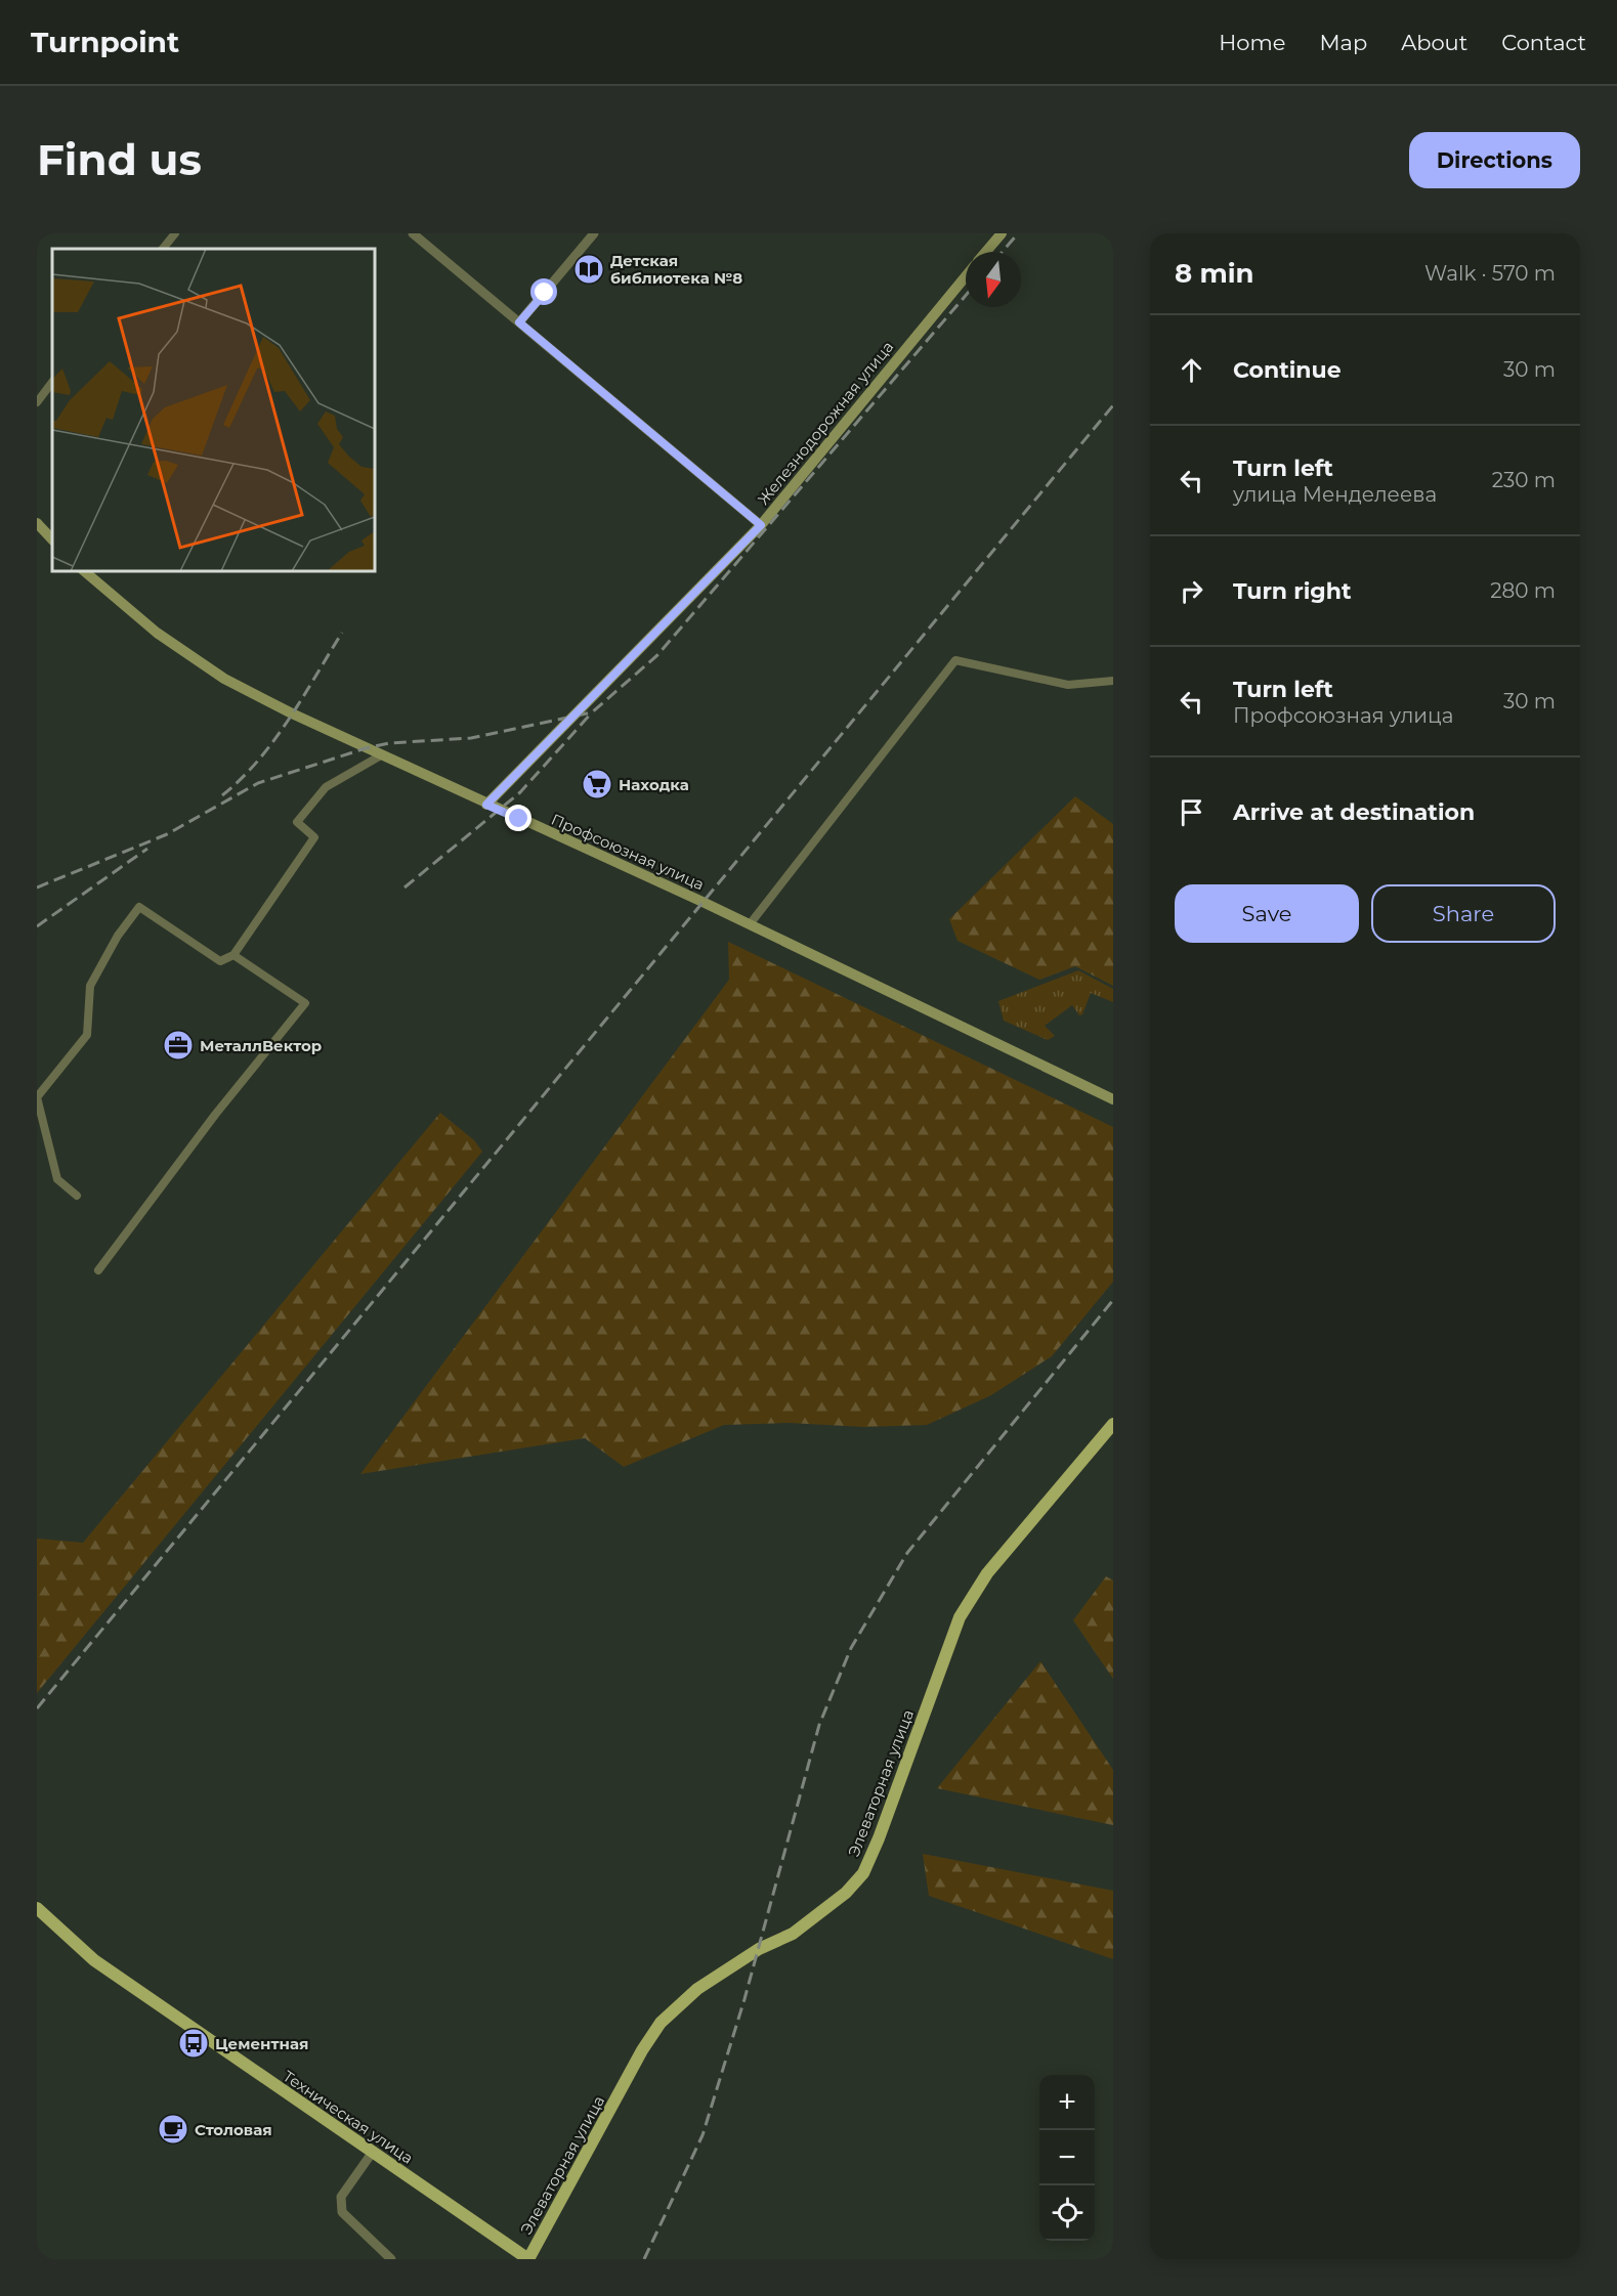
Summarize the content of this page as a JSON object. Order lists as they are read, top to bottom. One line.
{"streets":{"main road":["Железнодорожная улица","Профсоюзная улица","Элеваторная улица","Техническая улица"]},"crossings":[["Железнодорожная улица","Профсоюзная улица"],["Элеваторная улица","Техническая улица"]],"places":{"library":["Детская библиотека №8"],"supermarket":["Находка"],"office":["МеталлВектор"],"bus stop":["Цементная"],"cafe":["Столовая"]},"north":"bottom","page":{"header":"Turnpoint","nav":["Home","Map","About","Contact"],"buttons":["Directions",["Save","Share"]],"title":"Find us","heading":["8 min","Walk · 570 m"],"list":[["Continue","30 m"],["Turn left","улица Менделеева","230 m"],["Turn right","280 m"],["Turn left","Профсоюзная улица","30 m"],"Arrive at destination"],"map_buttons":["+","−"]}}
